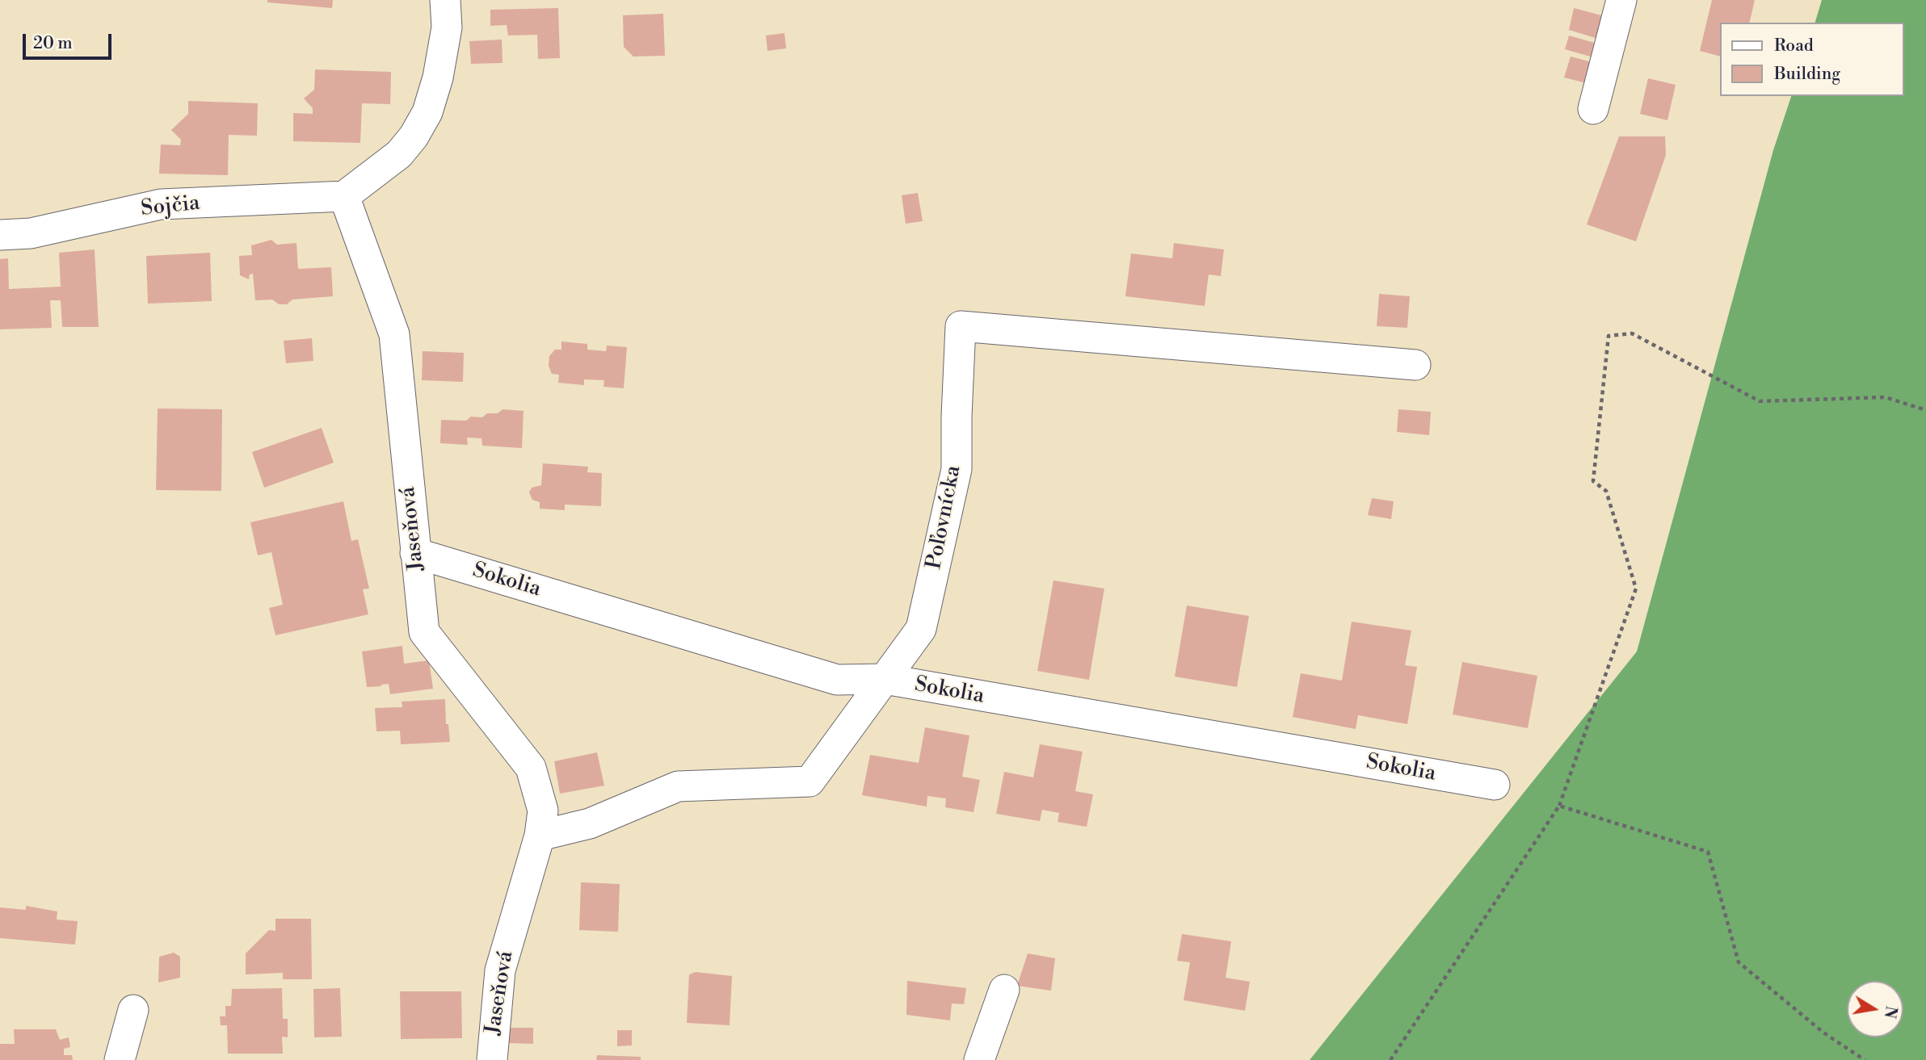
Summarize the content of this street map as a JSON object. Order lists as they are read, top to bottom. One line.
{"streets":{"street":["Sojčia","Poľovnícka","Jaseňová","Sokolia"]},"crossings":[["Sojčia","Jaseňová"],["Poľovnícka","Jaseňová"],["Poľovnícka","Sokolia"],["Jaseňová","Sokolia"]],"legend":["Road","Building"],"scale_bar":"20 m","north":"right"}
